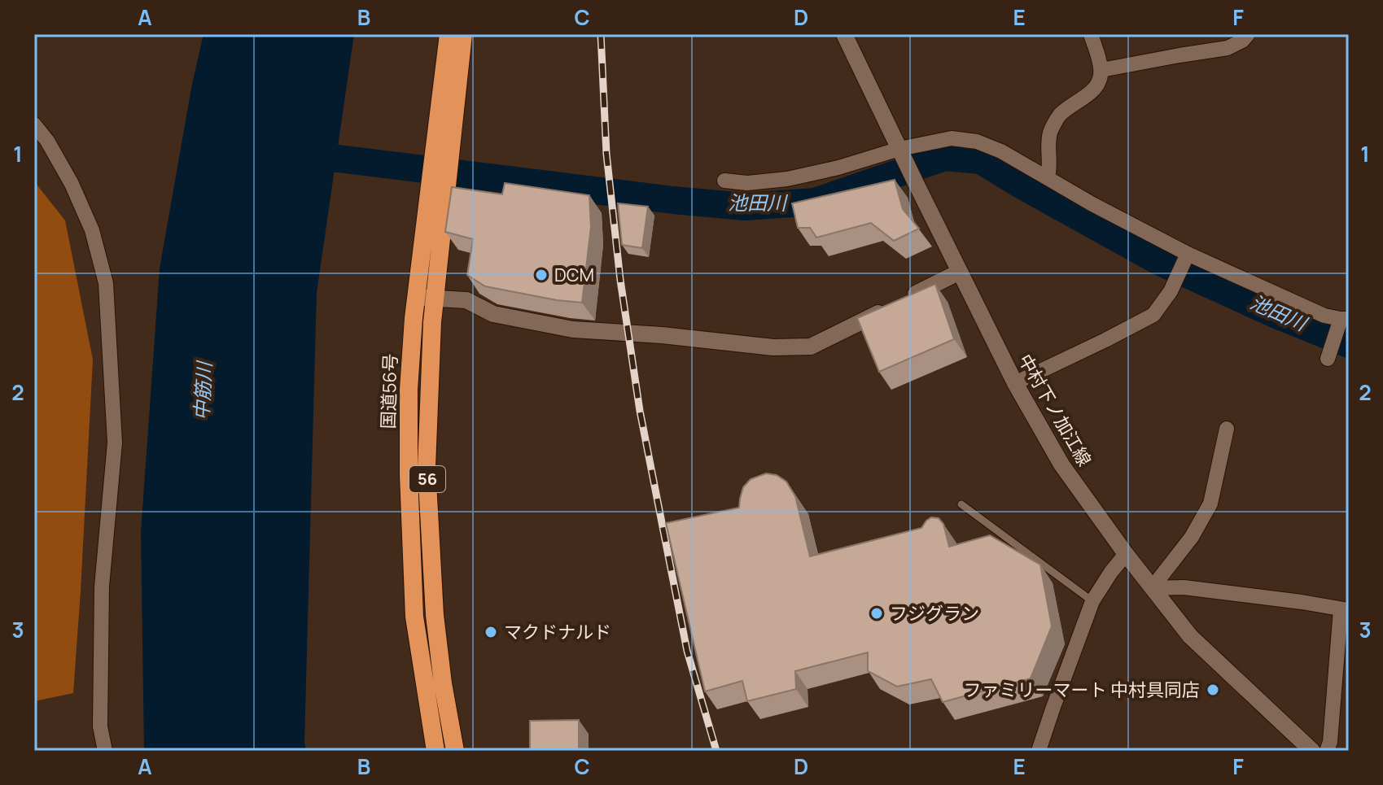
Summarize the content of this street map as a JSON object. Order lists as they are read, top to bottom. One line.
{"streets":{"highway":["国道56号","56"],"main road":["中村下ノ加江線"]},"water":["池田川","中筋川"],"places":["DCM","フジグラン","マクドナルド","ファミリーマート 中村具同店"],"grid":{"columns":["A","B","C","D","E","F"],"rows":["1","2","3"]}}
